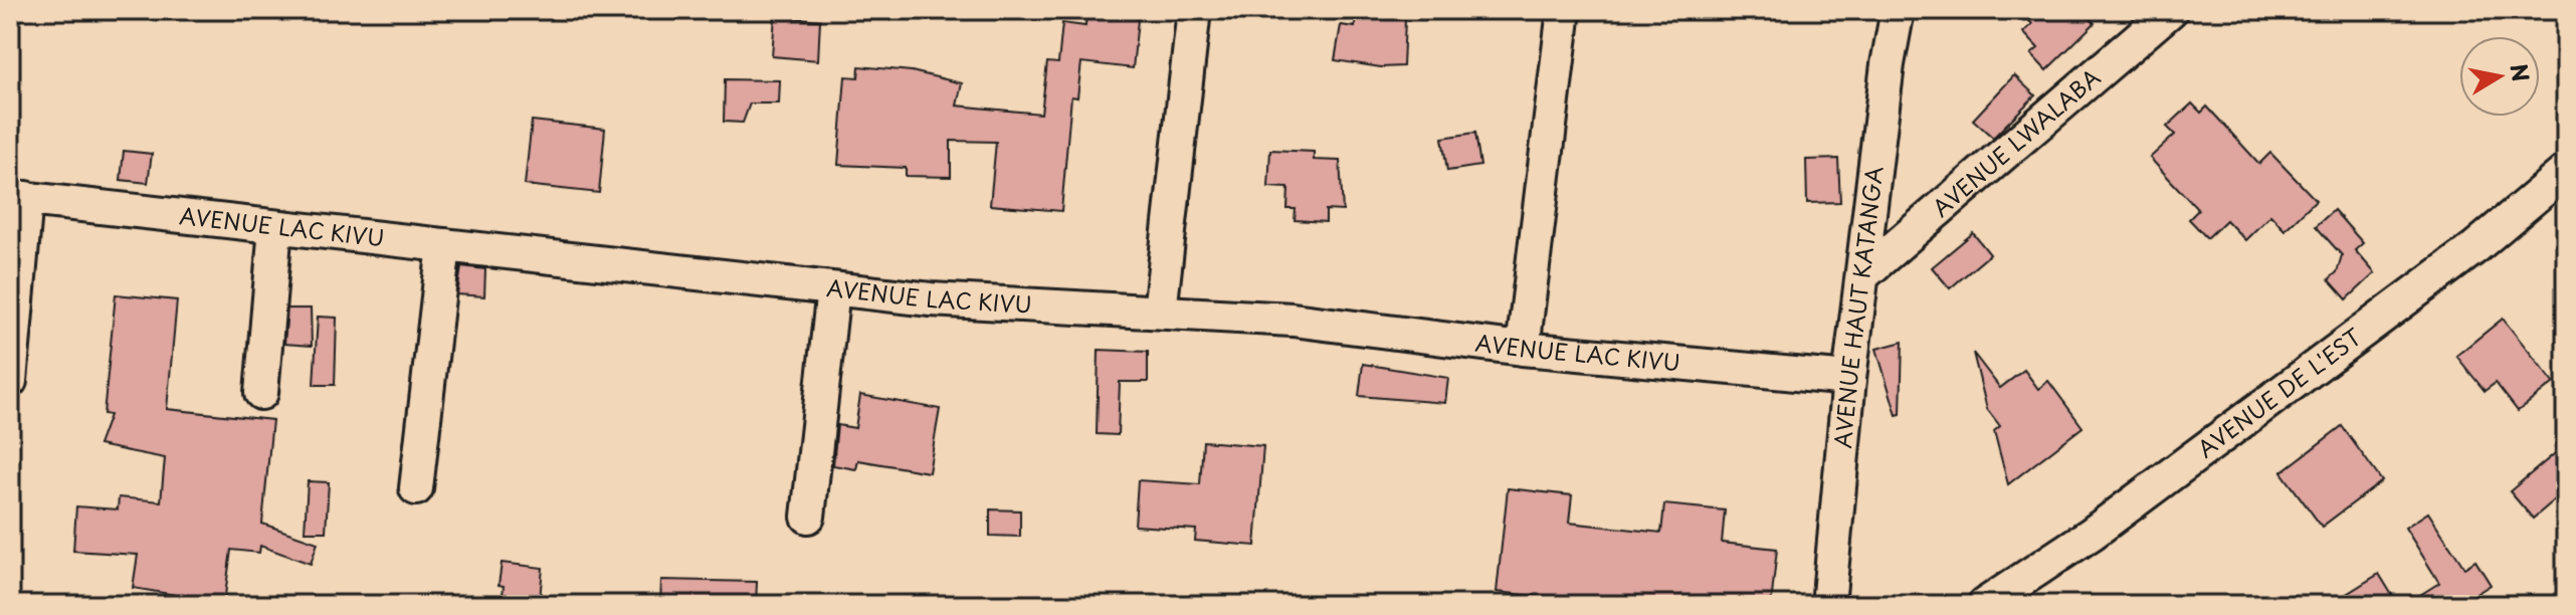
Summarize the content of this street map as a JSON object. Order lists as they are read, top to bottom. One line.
{"streets":{"street":["AVENUE LWALABA","AVENUE LAC KIVU","AVENUE HAUT KATANGA","AVENUE DE L'EST"]},"crossings":[["AVENUE LWALABA","AVENUE HAUT KATANGA"],["AVENUE LAC KIVU","AVENUE HAUT KATANGA"]],"north":"right"}
